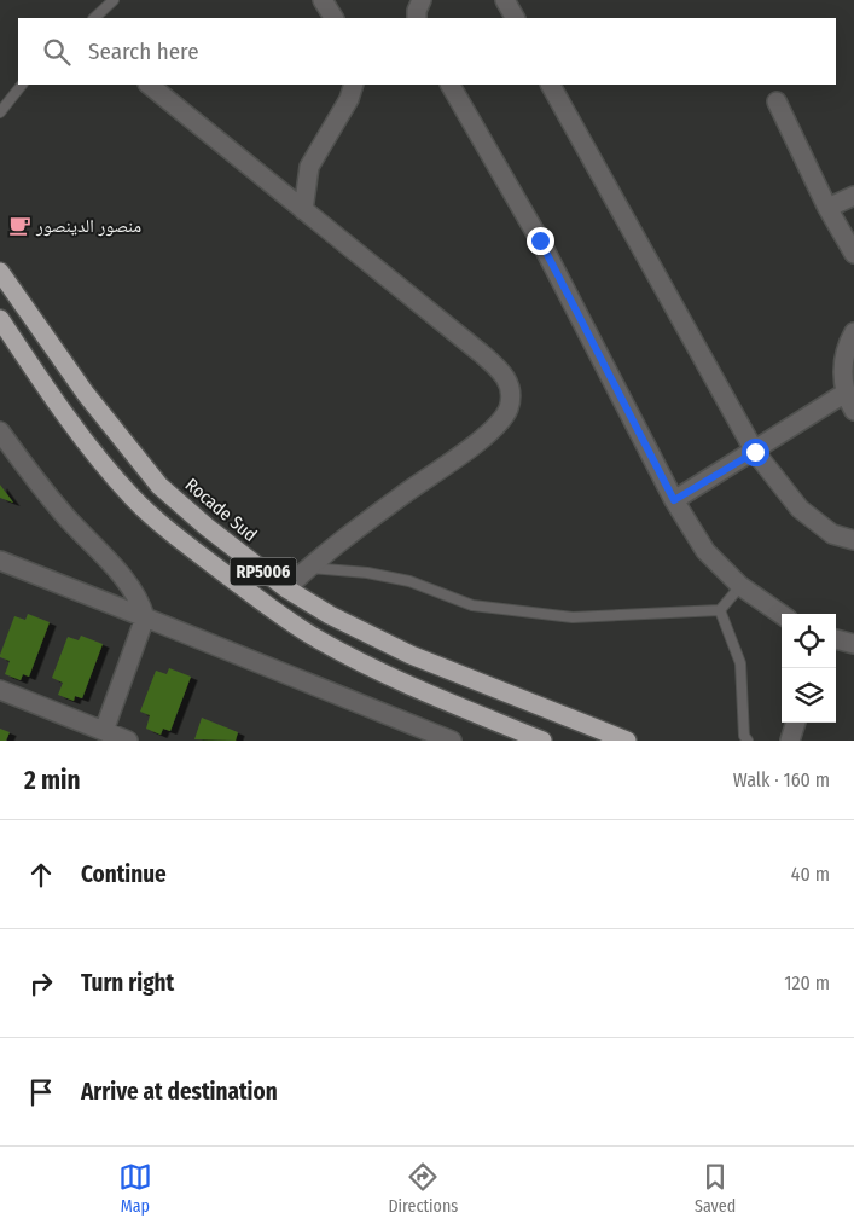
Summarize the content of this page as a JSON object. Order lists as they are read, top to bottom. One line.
{"streets":{"highway":["Rocade Sud","RP5006"]},"places":{"cafe":["منصور الدينصور"]},"page":{"search":"Search here","heading":["2 min","Walk · 160 m"],"list":[["Continue","40 m"],["Turn right","120 m"],"Arrive at destination"],"nav":["Map","Directions","Saved"]}}
